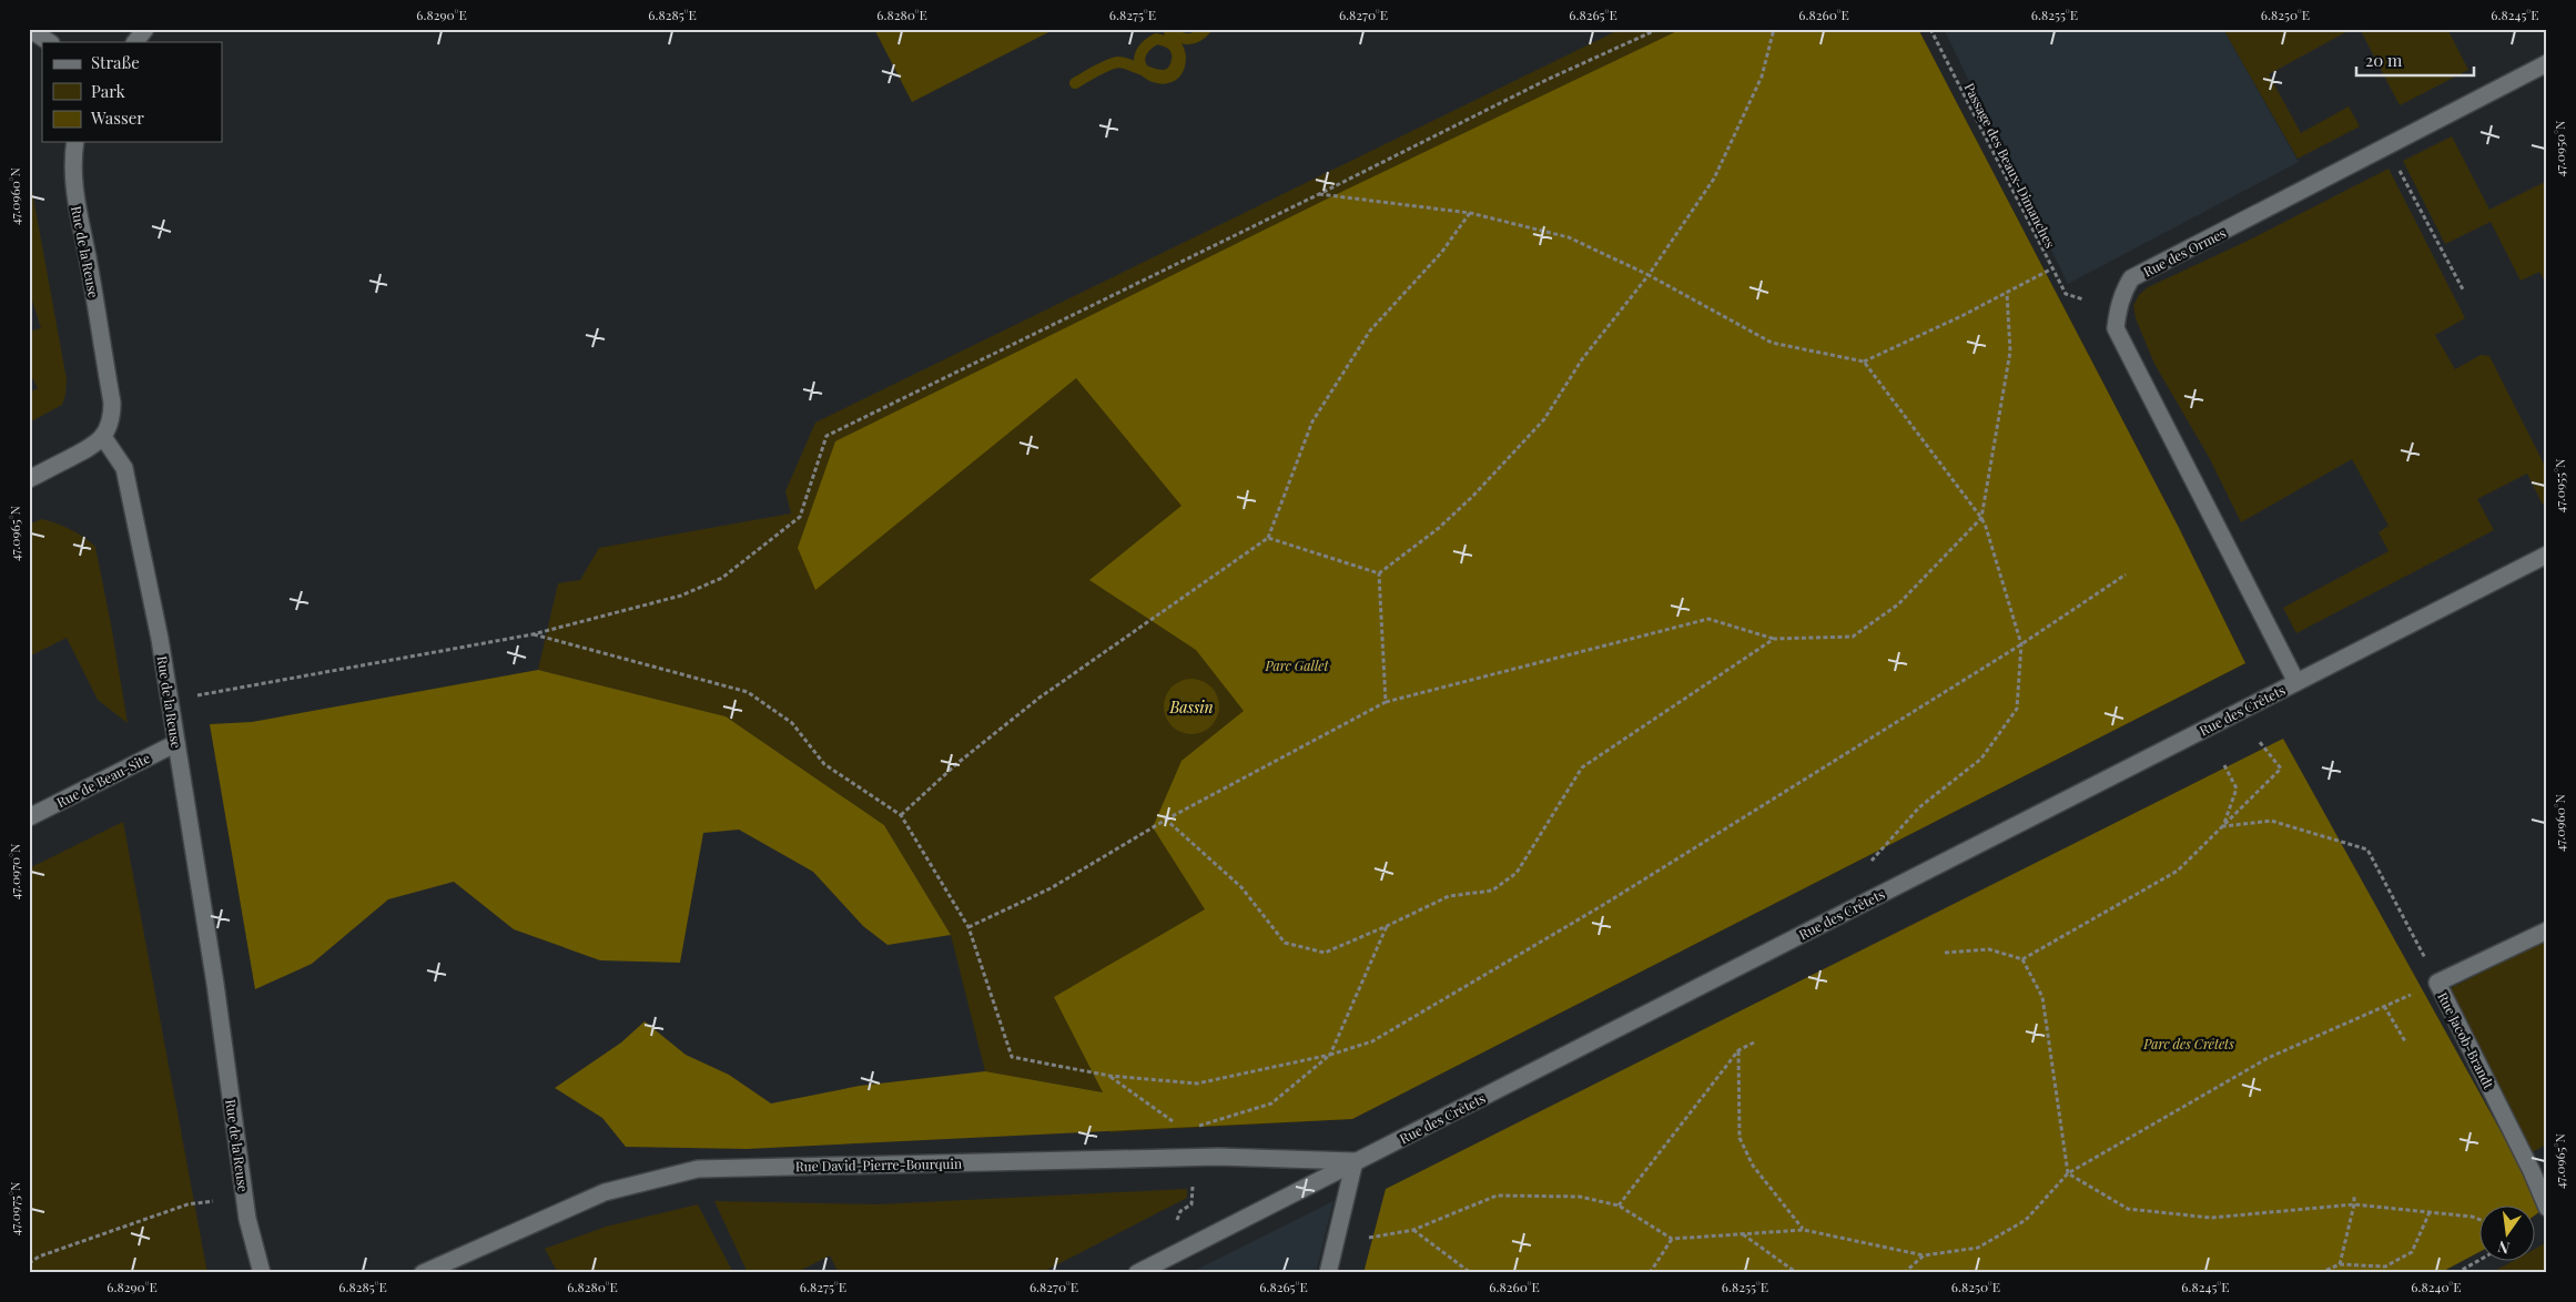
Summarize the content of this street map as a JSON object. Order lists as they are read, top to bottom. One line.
{"streets":{"street":["Rue de la Reuse","Rue des Ormes","Rue des Crêtets","Rue de Beau-Site","Rue Jacob-Brandt","Rue David-Pierre-Bourquin"],"path":["Passage des Beaux-Dimanches"]},"crossings":[["Rue de la Reuse","Rue de Beau-Site"],["Rue des Ormes","Rue des Crêtets"],["Rue des Crêtets","Rue David-Pierre-Bourquin"]],"water":["Bassin"],"parks":["Parc Gallet","Parc des Crêtets"],"legend":["Straße","Park","Wasser"],"scale_bar":"20 m","north":"bottom","coordinates":["6.8290°E","6.8285°E","6.8280°E","6.8275°E","6.8270°E","6.8265°E","6.8260°E","6.8255°E","6.8250°E","6.8245°E","47.0950°N","47.0960°N","47.0955°N","47.0965°N","47.0970°N","47.0975°N","6.8240°E"]}
